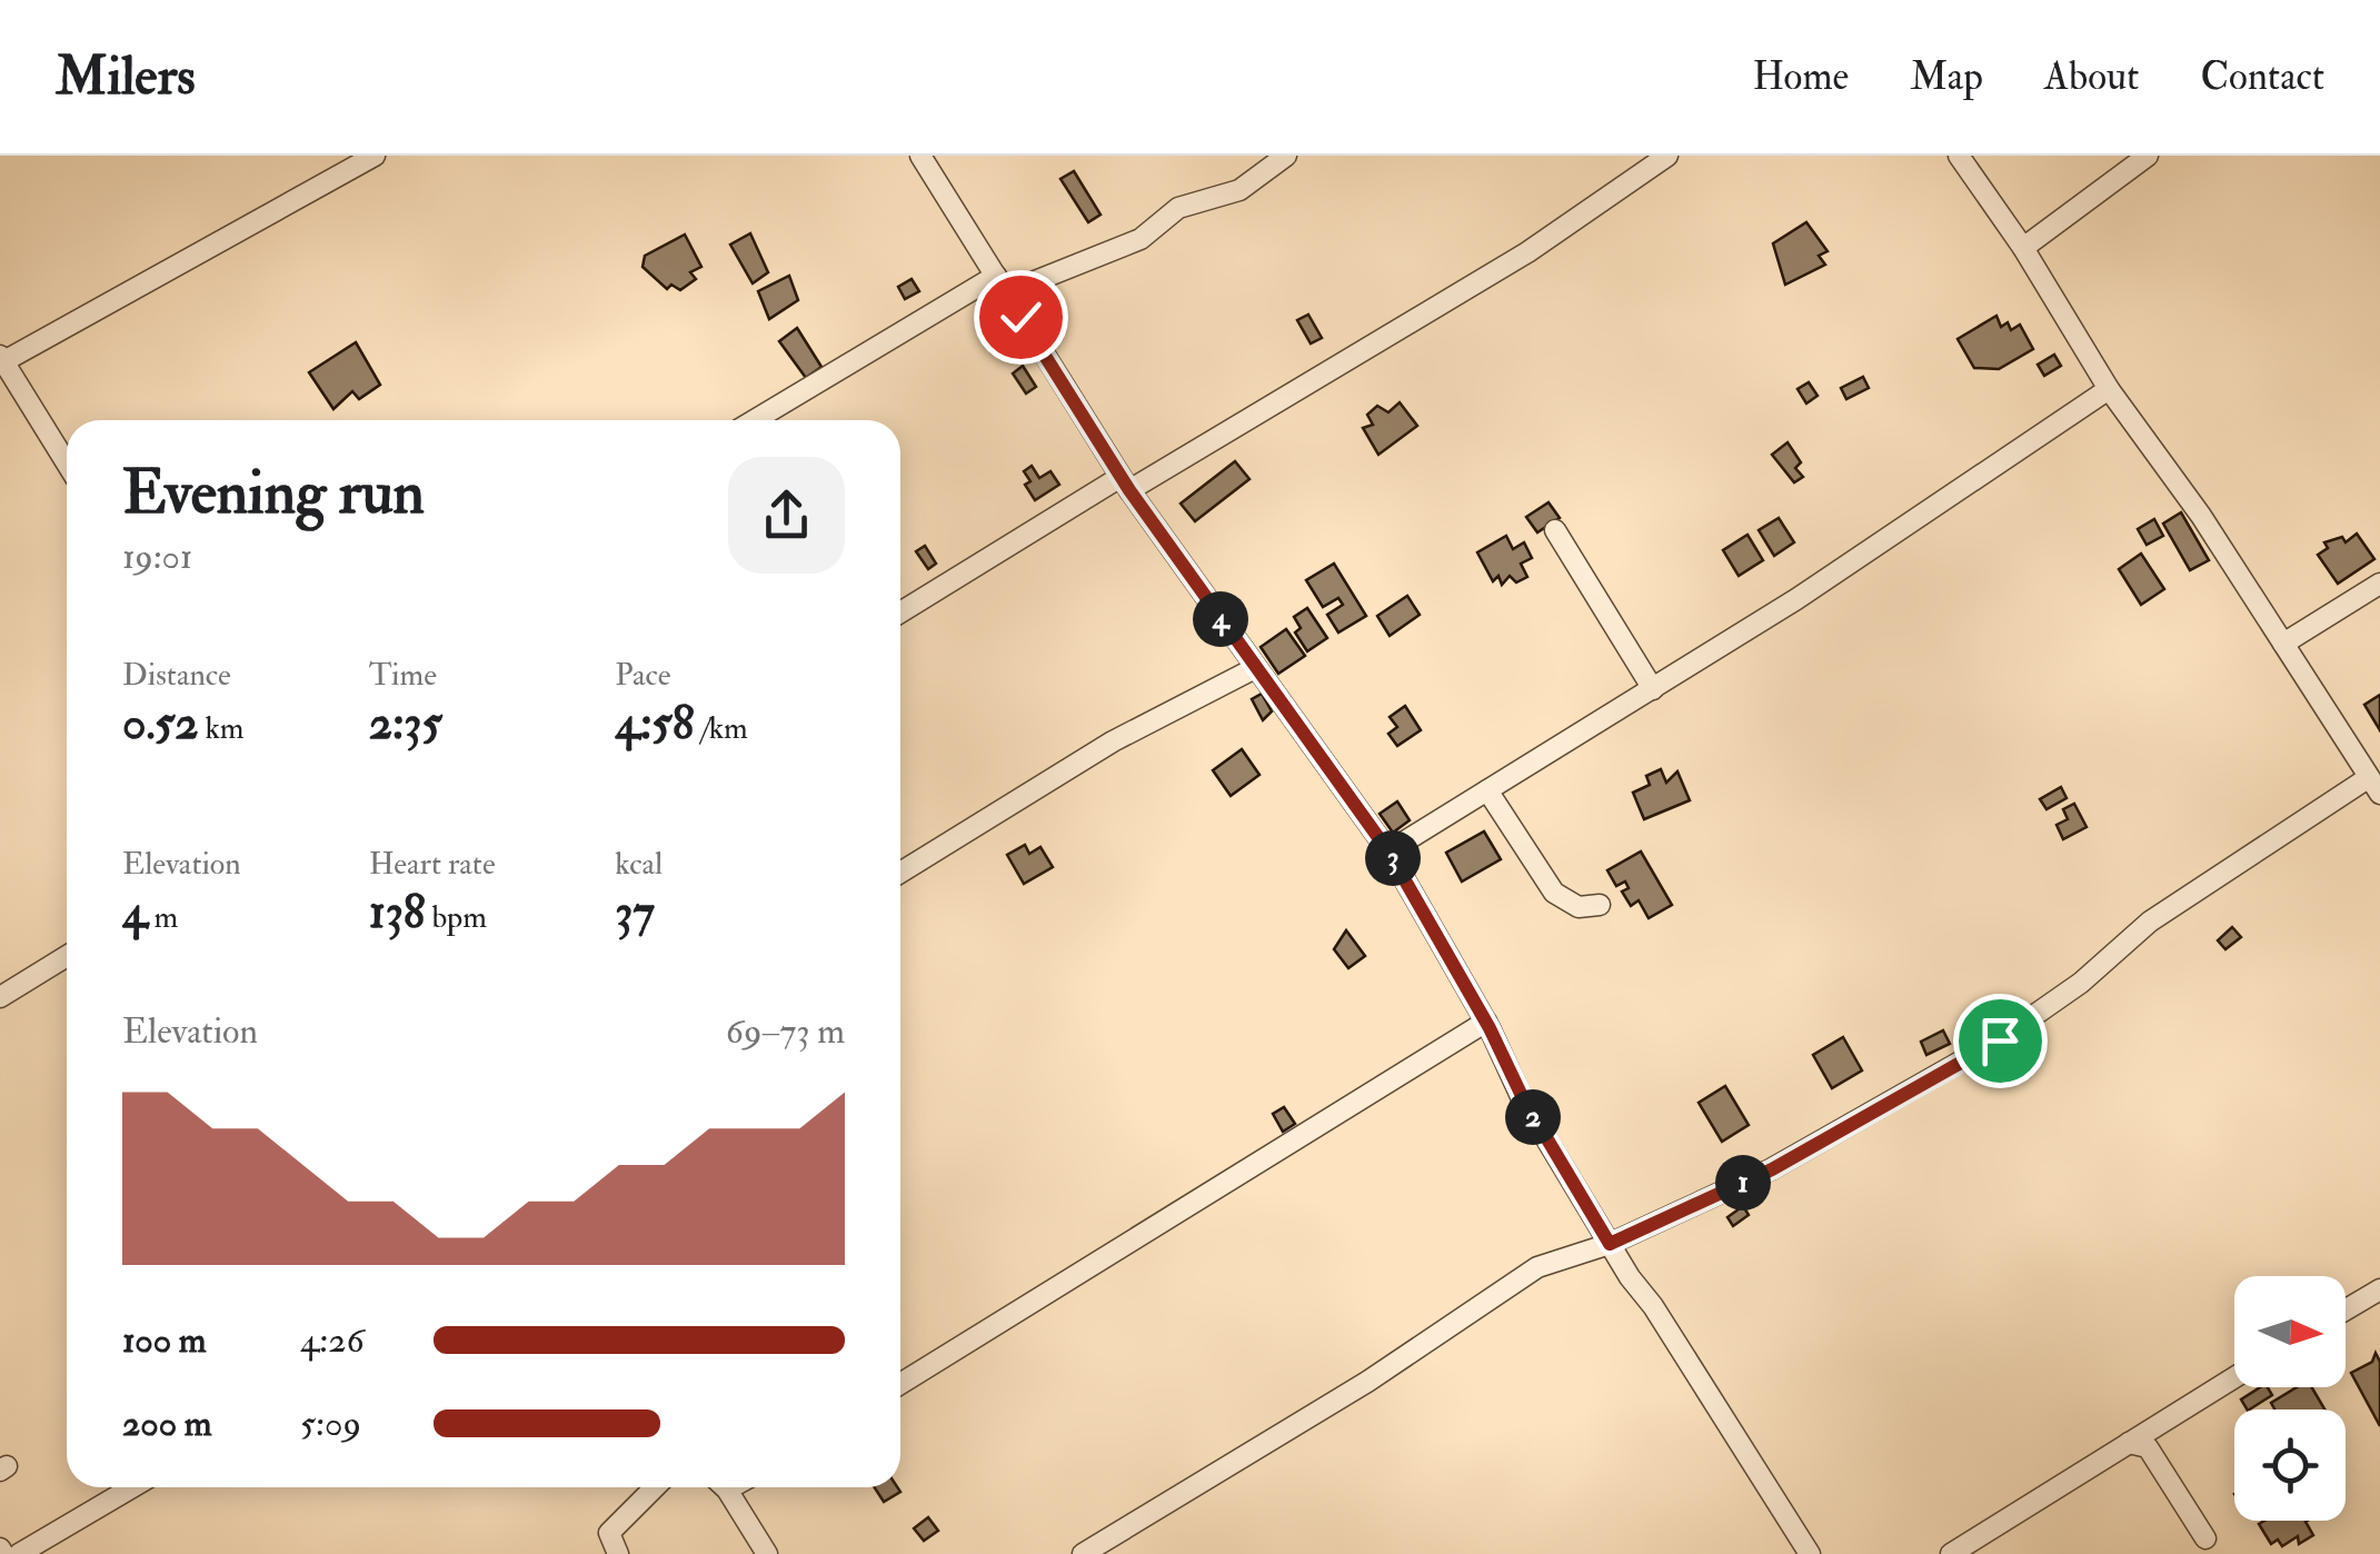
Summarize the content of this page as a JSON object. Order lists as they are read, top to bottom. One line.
{"north":"right","page":{"header":"Milers","nav":["Home","Map","About","Contact"],"heading":["Evening run","19:01"],"pins":["4","3","2","1"],"stats":[["Distance","0.52 km"],["Time","2:35"],["Pace","4:58 /km"],["Elevation","4 m"],["Heart rate","138 bpm"],["kcal","37"]],"chart":["Elevation","69–73 m"],"list":[{"name":"100 m","note":"4:26"},{"name":"200 m","note":"5:09"}]}}
